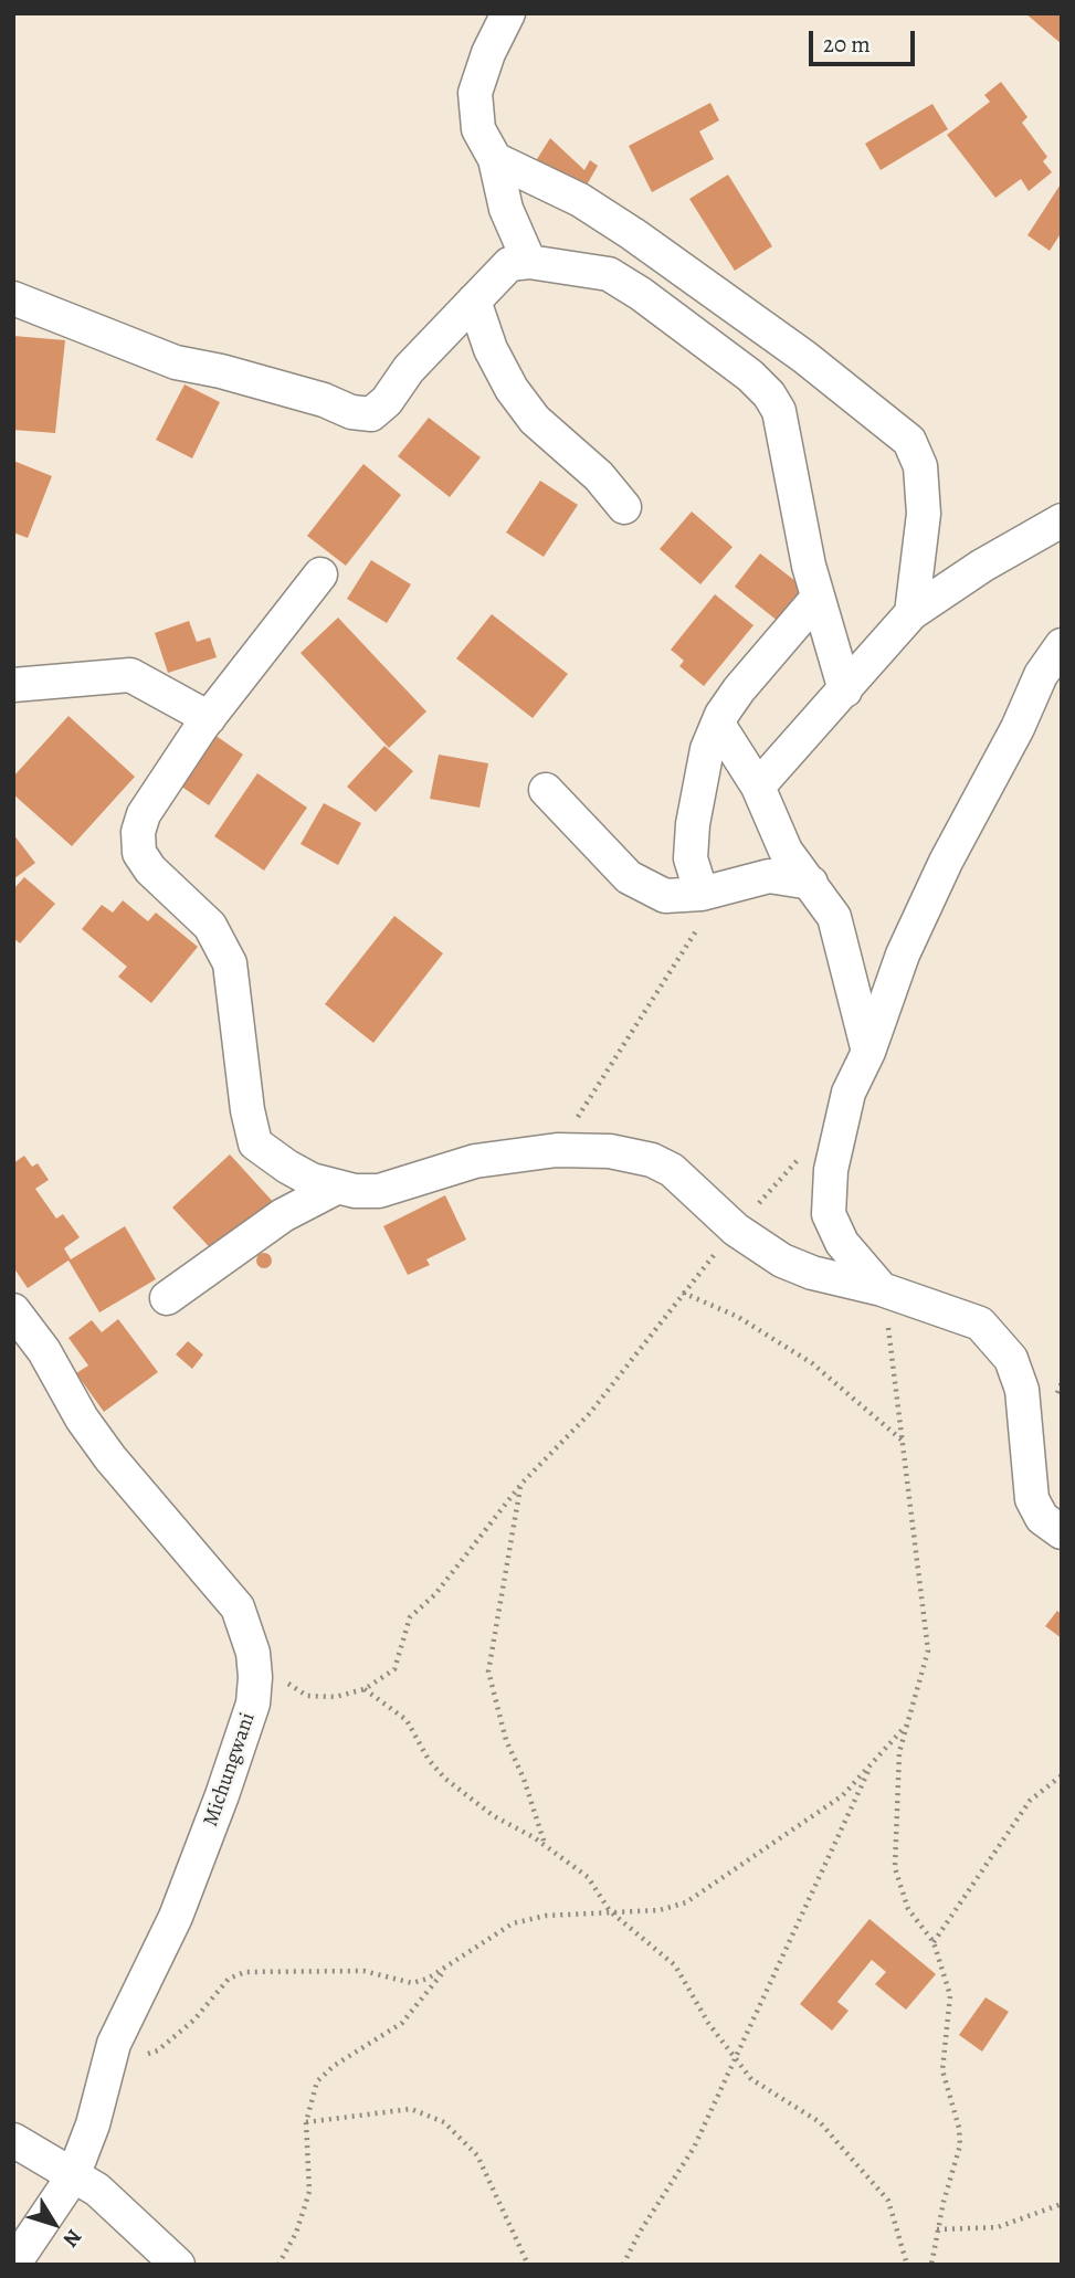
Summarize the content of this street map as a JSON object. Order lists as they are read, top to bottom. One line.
{"streets":{"street":["Michungwani"]},"scale_bar":"20 m","north":"bottom right"}
